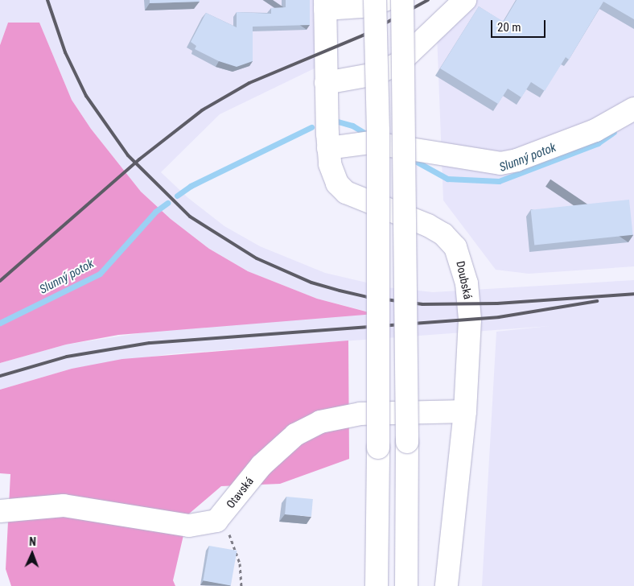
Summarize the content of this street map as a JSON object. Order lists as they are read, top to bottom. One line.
{"streets":{"main road":["Doubská","Otavská"]},"crossings":[["Doubská","Otavská"]],"water":["Slunný potok"],"scale_bar":"20 m","north":"top"}
